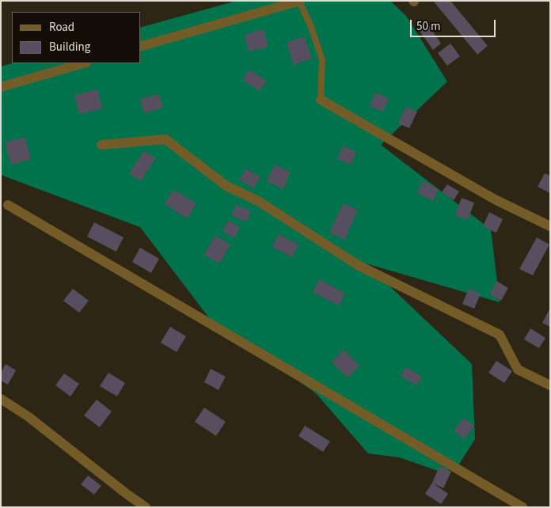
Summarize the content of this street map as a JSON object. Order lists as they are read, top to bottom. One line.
{"legend":["Road","Building"],"scale_bar":"50 m"}
